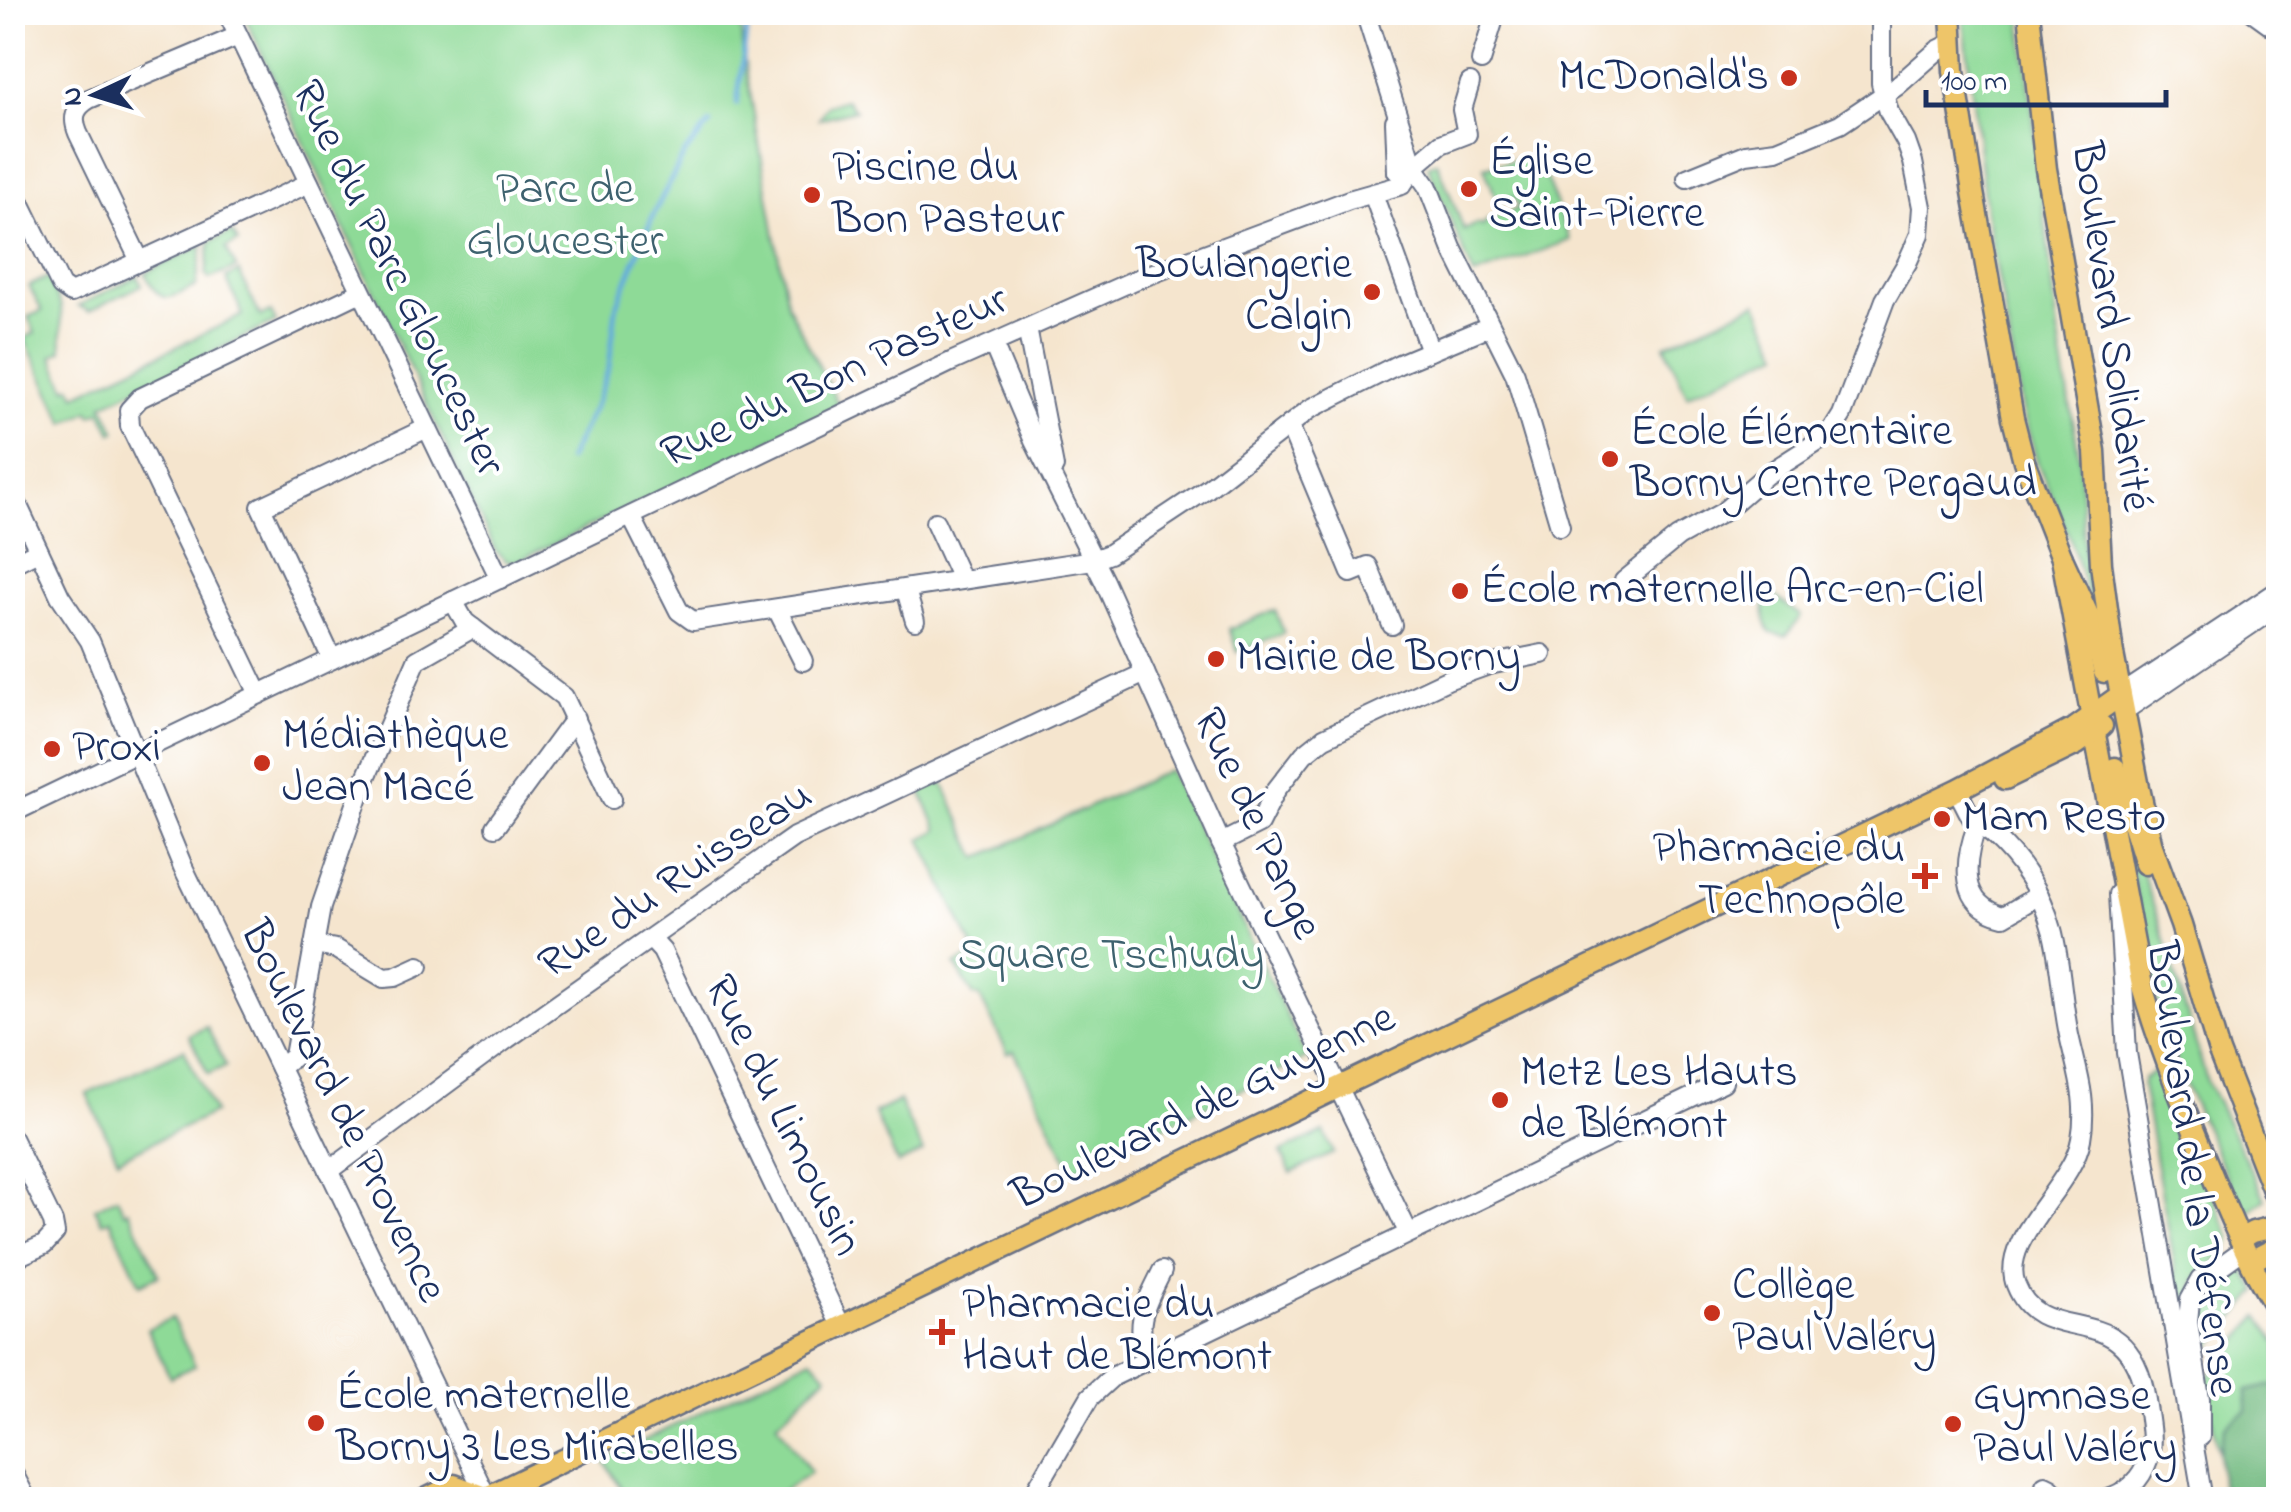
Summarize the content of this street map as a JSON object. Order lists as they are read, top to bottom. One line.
{"streets":{"main road":["Boulevard Solidarité","Boulevard de Guyenne"],"street":["Rue du Parc Gloucester","Rue du Bon Pasteur","Rue de Pange","Rue du Ruisseau","Boulevard de Provence","Rue du Limousin","Boulevard de la Défense"]},"crossings":[["Rue du Parc Gloucester","Rue du Bon Pasteur"],["Boulevard Solidarité","Boulevard de Guyenne"],["Boulevard Solidarité","Boulevard de la Défense"],["Rue du Bon Pasteur","Rue de Pange"],["Rue du Bon Pasteur","Boulevard de Provence"],["Rue de Pange","Rue du Ruisseau"],["Rue de Pange","Boulevard de Guyenne"],["Rue du Ruisseau","Boulevard de Provence"],["Rue du Ruisseau","Rue du Limousin"],["Boulevard de Guyenne","Boulevard de Provence"],["Boulevard de Guyenne","Rue du Limousin"]],"parks":["Parc de Gloucester","Square Tschudy"],"places":{"other":["McDonald's","Église Saint-Pierre","Piscine du Bon Pasteur","Boulangerie Calgin","École Élémentaire Borny Centre Pergaud","École maternelle Arc-en-Ciel","Mairie de Borny","Proxi","Médiathèque Jean Macé","Mam Resto","Metz Les Hauts de Blémont","Collège Paul Valéry","École maternelle Borny 3 Les Mirabelles","Gymnase Paul Valéry"],"health":["Pharmacie du Technopôle","Pharmacie du Haut de Blémont"]},"scale_bar":"100 m","north":"left"}
